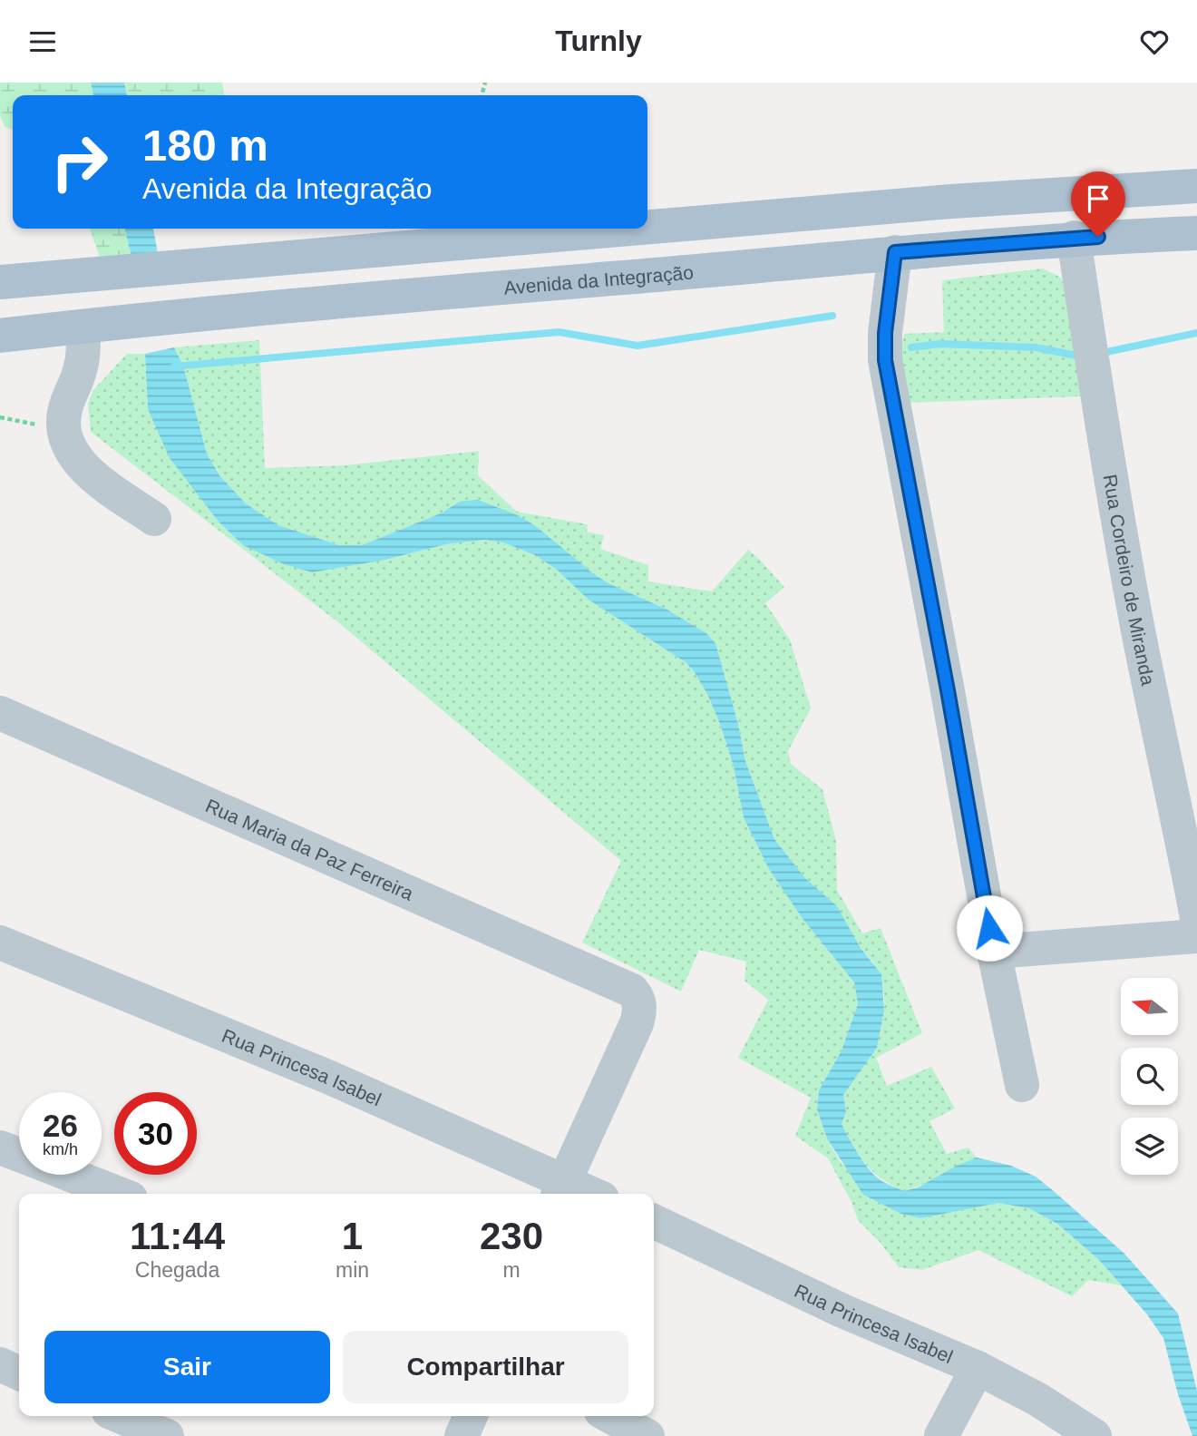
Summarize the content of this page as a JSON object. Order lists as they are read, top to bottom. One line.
{"streets":{"main road":["Avenida da Integração"],"street":["Rua Cordeiro de Miranda","Rua Maria da Paz Ferreira","Rua Princesa Isabel"]},"crossings":[["Avenida da Integração","Rua Cordeiro de Miranda"],["Rua Maria da Paz Ferreira","Rua Princesa Isabel"]],"north":"left","page":{"header":"Turnly","turn":["180 m","Avenida da Integração"],"speed":"26 km/h","limit":"30","eta":["11:44","Chegada","1","min","230","m"],"buttons":["Sair","Compartilhar"]}}
